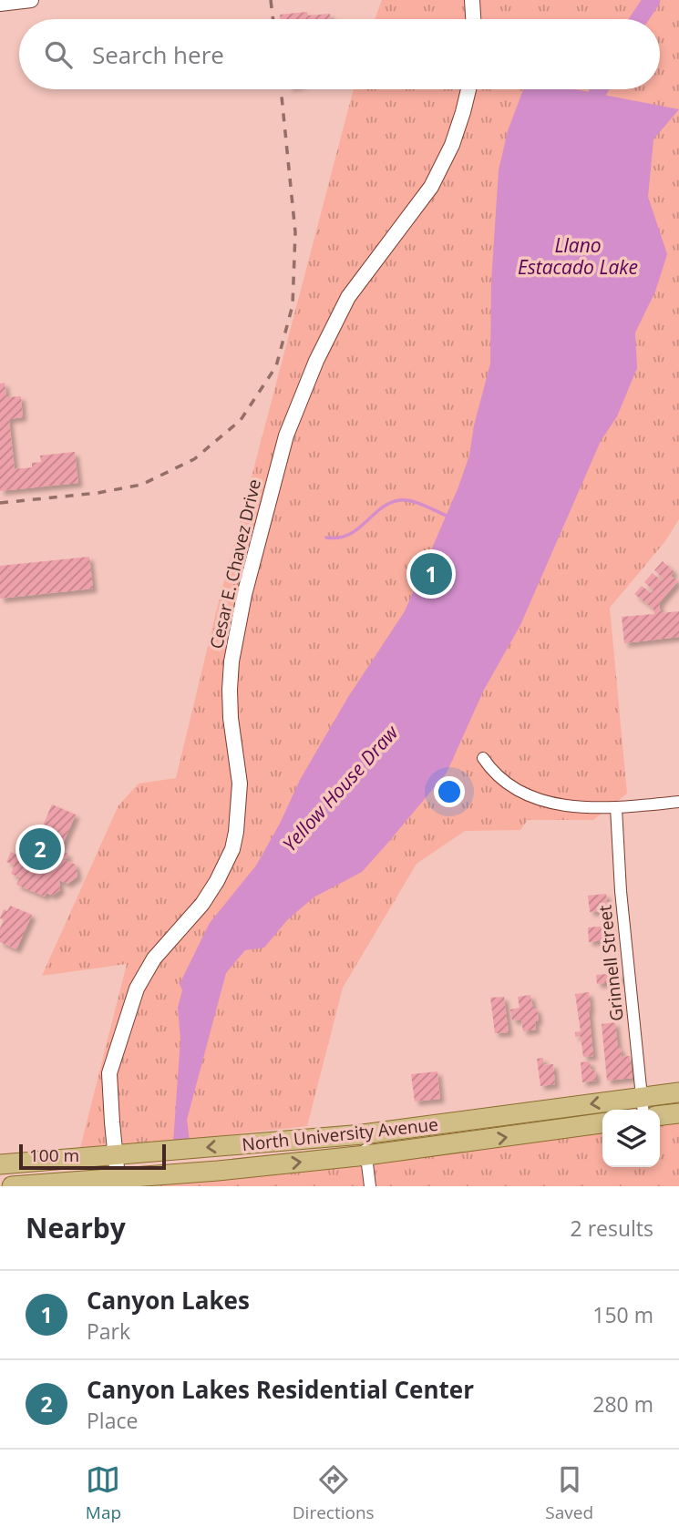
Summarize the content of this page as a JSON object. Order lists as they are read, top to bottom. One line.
{"streets":{"main road":["North University Avenue"],"street":["Cesar E. Chavez Drive","Grinnell Street"]},"crossings":[["Cesar E. Chavez Drive","North University Avenue"],["Grinnell Street","North University Avenue"]],"water":["Llano Estacado Lake","Yellow House Draw"],"scale_bar":"100 m","page":{"search":"Search here","pins":["1","2"],"scale":"100 m","heading":["Nearby","2 results"],"list":[{"mark":"1","name":"Canyon Lakes","note":"Park","value":"150 m"},{"mark":"2","name":"Canyon Lakes Residential Center","note":"Place","value":"280 m"}],"nav":["Map","Directions","Saved"]}}
